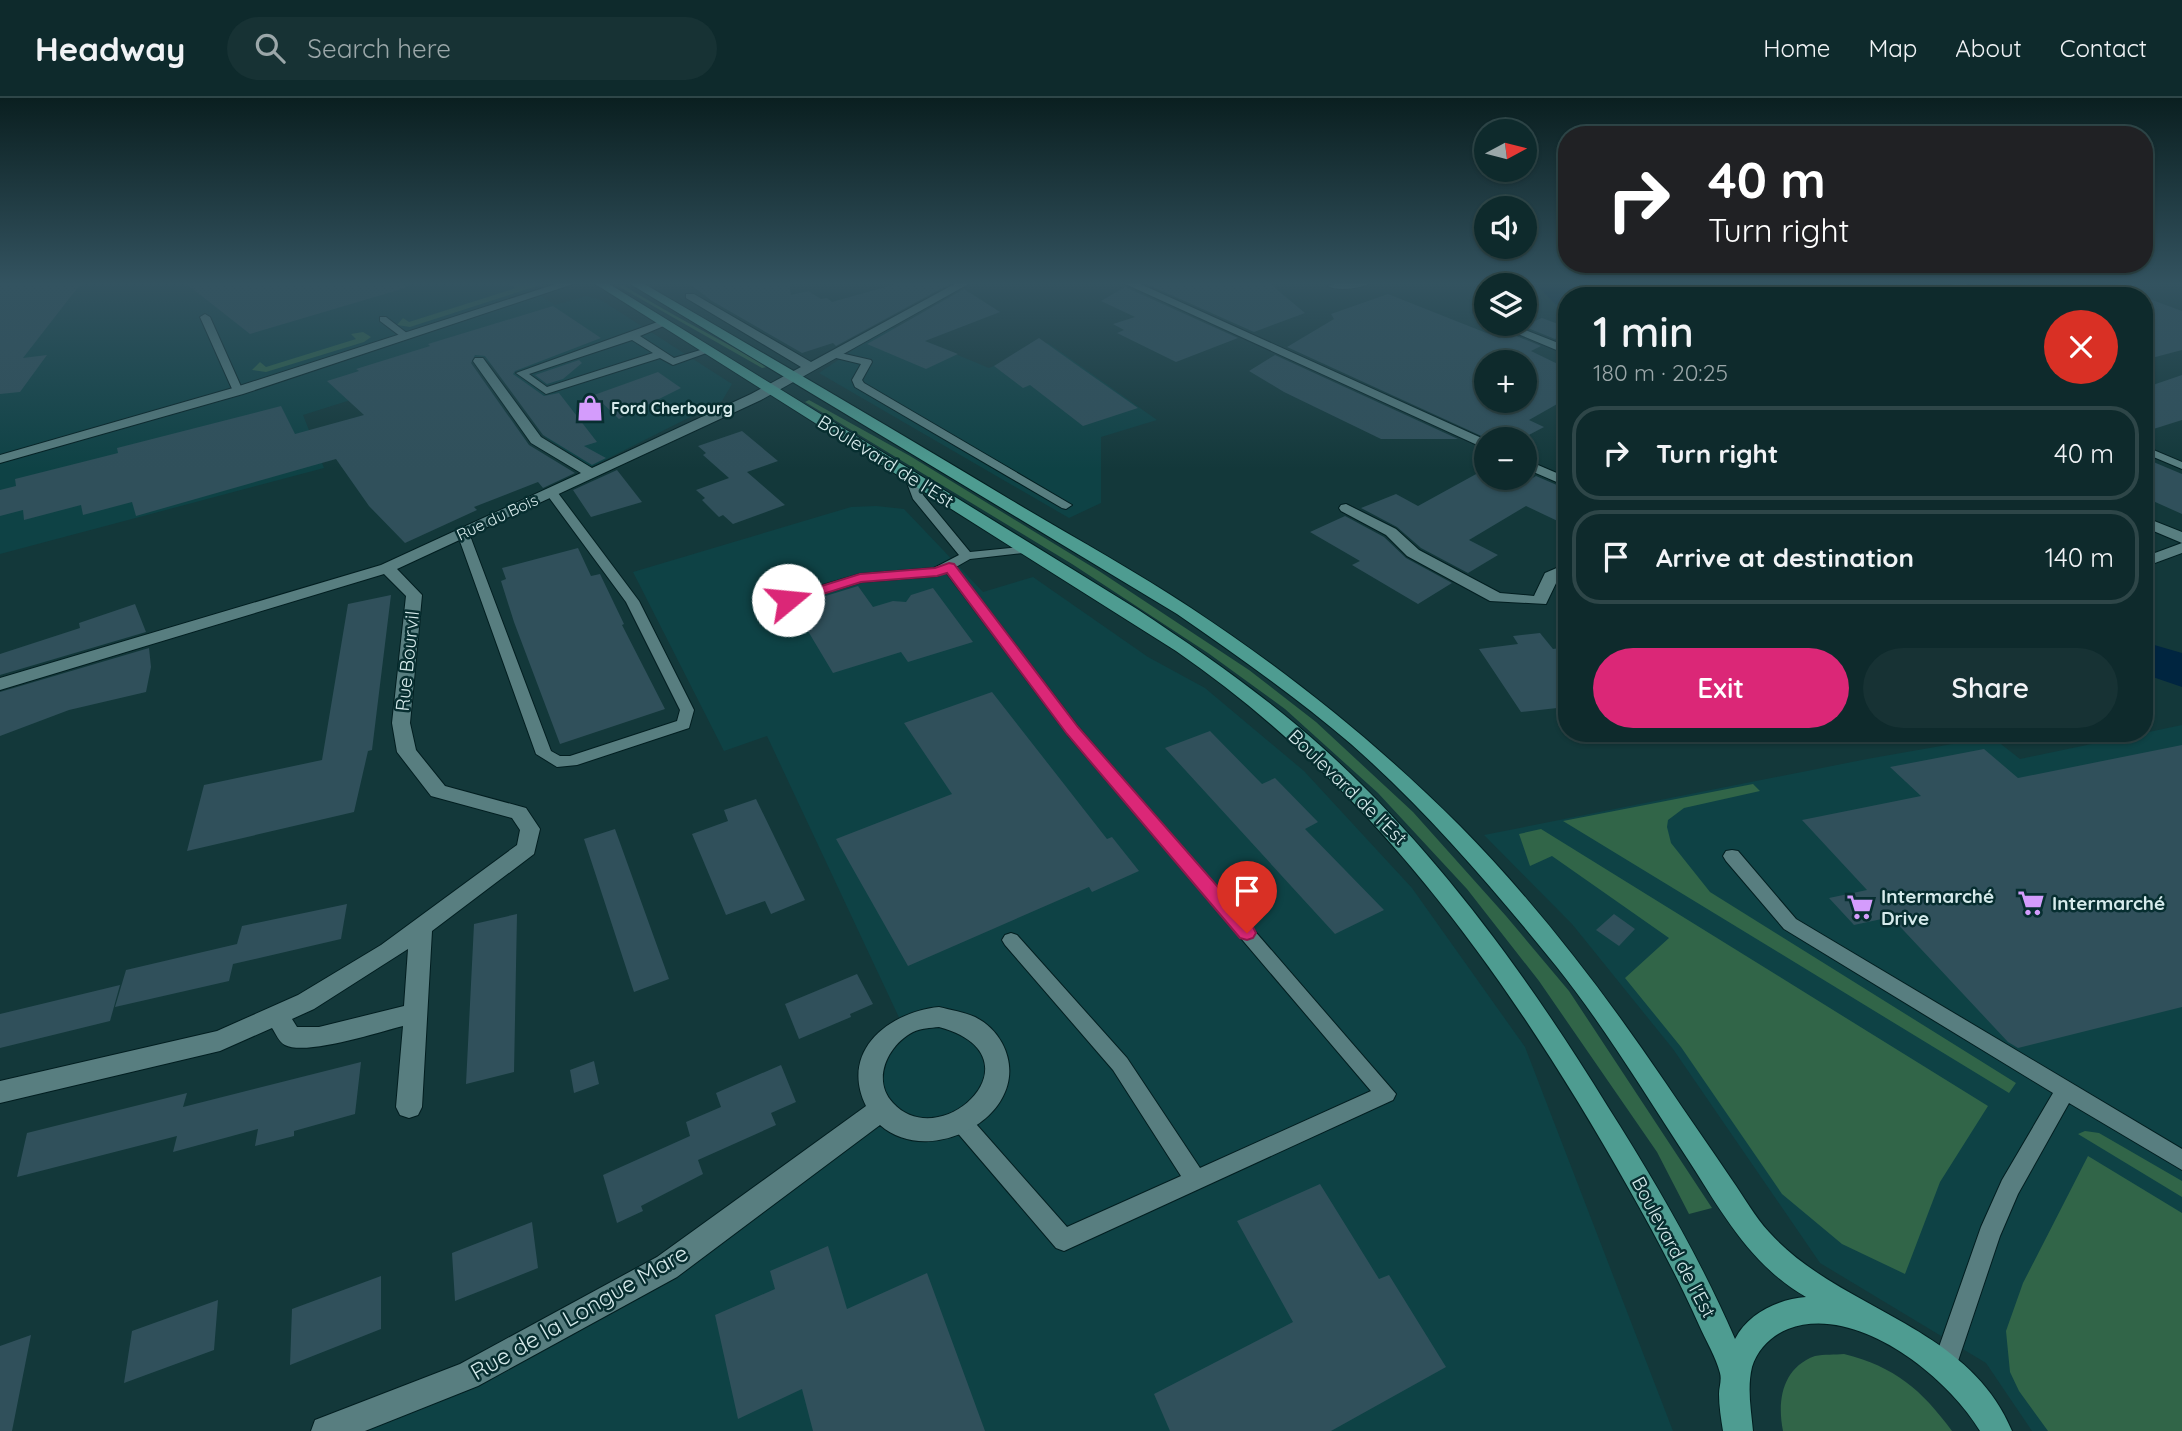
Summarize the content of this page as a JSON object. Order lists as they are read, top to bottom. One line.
{"streets":{"main road":["Boulevard de l'Est"],"street":["Rue du Bois","Rue Bourvil","Rue de la Longue Mare"]},"crossings":[["Boulevard de l'Est","Rue du Bois"],["Rue du Bois","Rue Bourvil"]],"places":{"shop":["Ford Cherbourg"],"supermarket":["Intermarché","Intermarché Drive"]},"north":"right","page":{"header":"Headway","search":"Search here","nav":["Home","Map","About","Contact"],"map_buttons":["+","−"],"turn":["40 m","Turn right"],"heading":["1 min","180 m · 20:25"],"list":[{"name":"Turn right","value":"40 m"},{"name":"Arrive at destination","value":"140 m"}],"buttons":["Exit","Share"]}}
